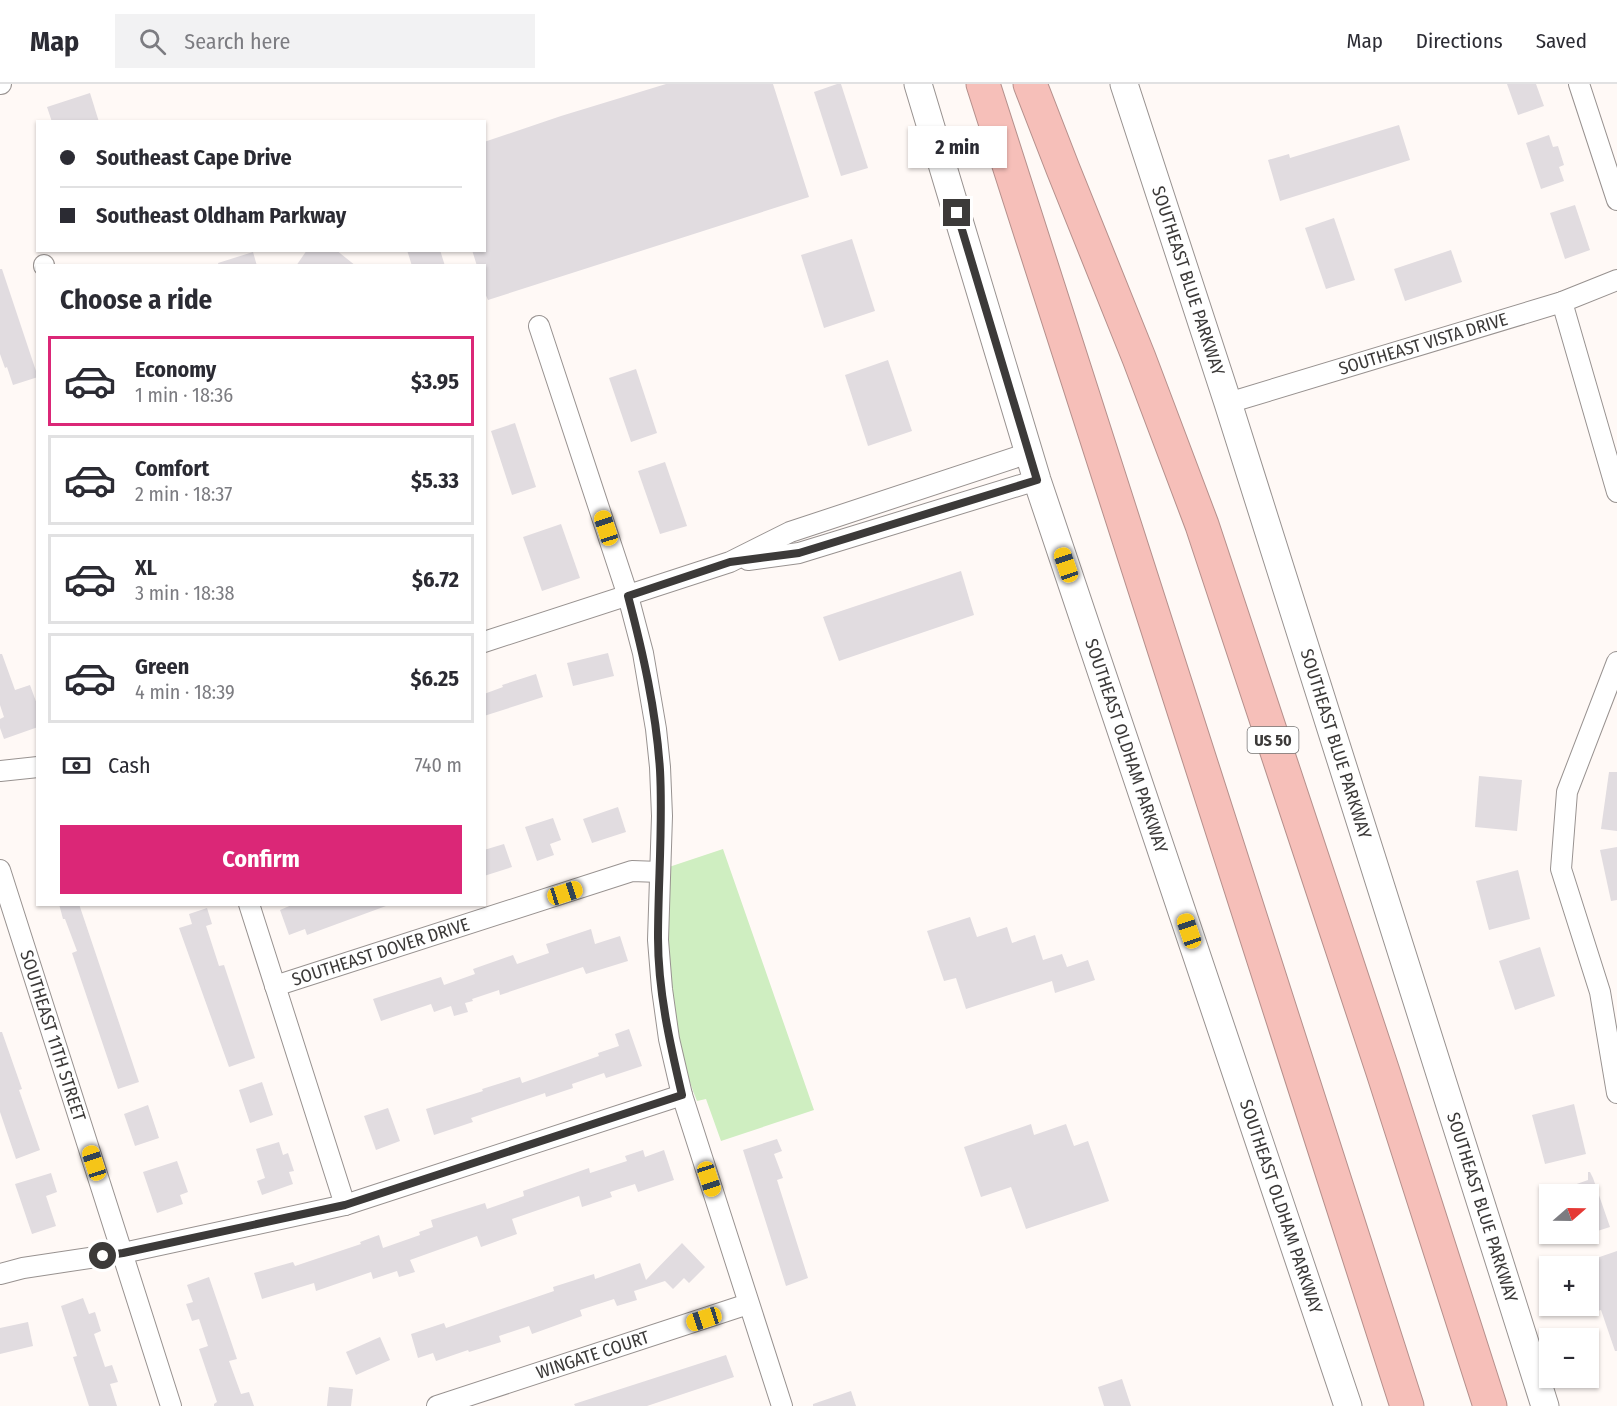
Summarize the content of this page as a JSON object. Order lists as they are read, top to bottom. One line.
{"streets":{"highway":["US 50"],"street":["SOUTHEAST BLUE PARKWAY","SOUTHEAST VISTA DRIVE","SOUTHEAST OLDHAM PARKWAY","SOUTHEAST DOVER DRIVE","SOUTHEAST 11TH STREET","WINGATE COURT"]},"crossings":[["SOUTHEAST BLUE PARKWAY","SOUTHEAST VISTA DRIVE"]],"north":"right","page":{"header":"Map","search":"Search here","nav":["Map","Directions","Saved"],"banner":["Southeast Cape Drive","Southeast Oldham Parkway"],"bubble":"2 min","heading":"Choose a ride","list":[{"name":"Economy","note":"1 min · 18:36","value":"$3.95"},{"name":"Comfort","note":"2 min · 18:37","value":"$5.33"},{"name":"XL","note":"3 min · 18:38","value":"$6.72"},{"name":"Green","note":"4 min · 18:39","value":"$6.25"}],"pay":["Cash","740 m"],"buttons":"Confirm","map_buttons":["+","−"]}}
